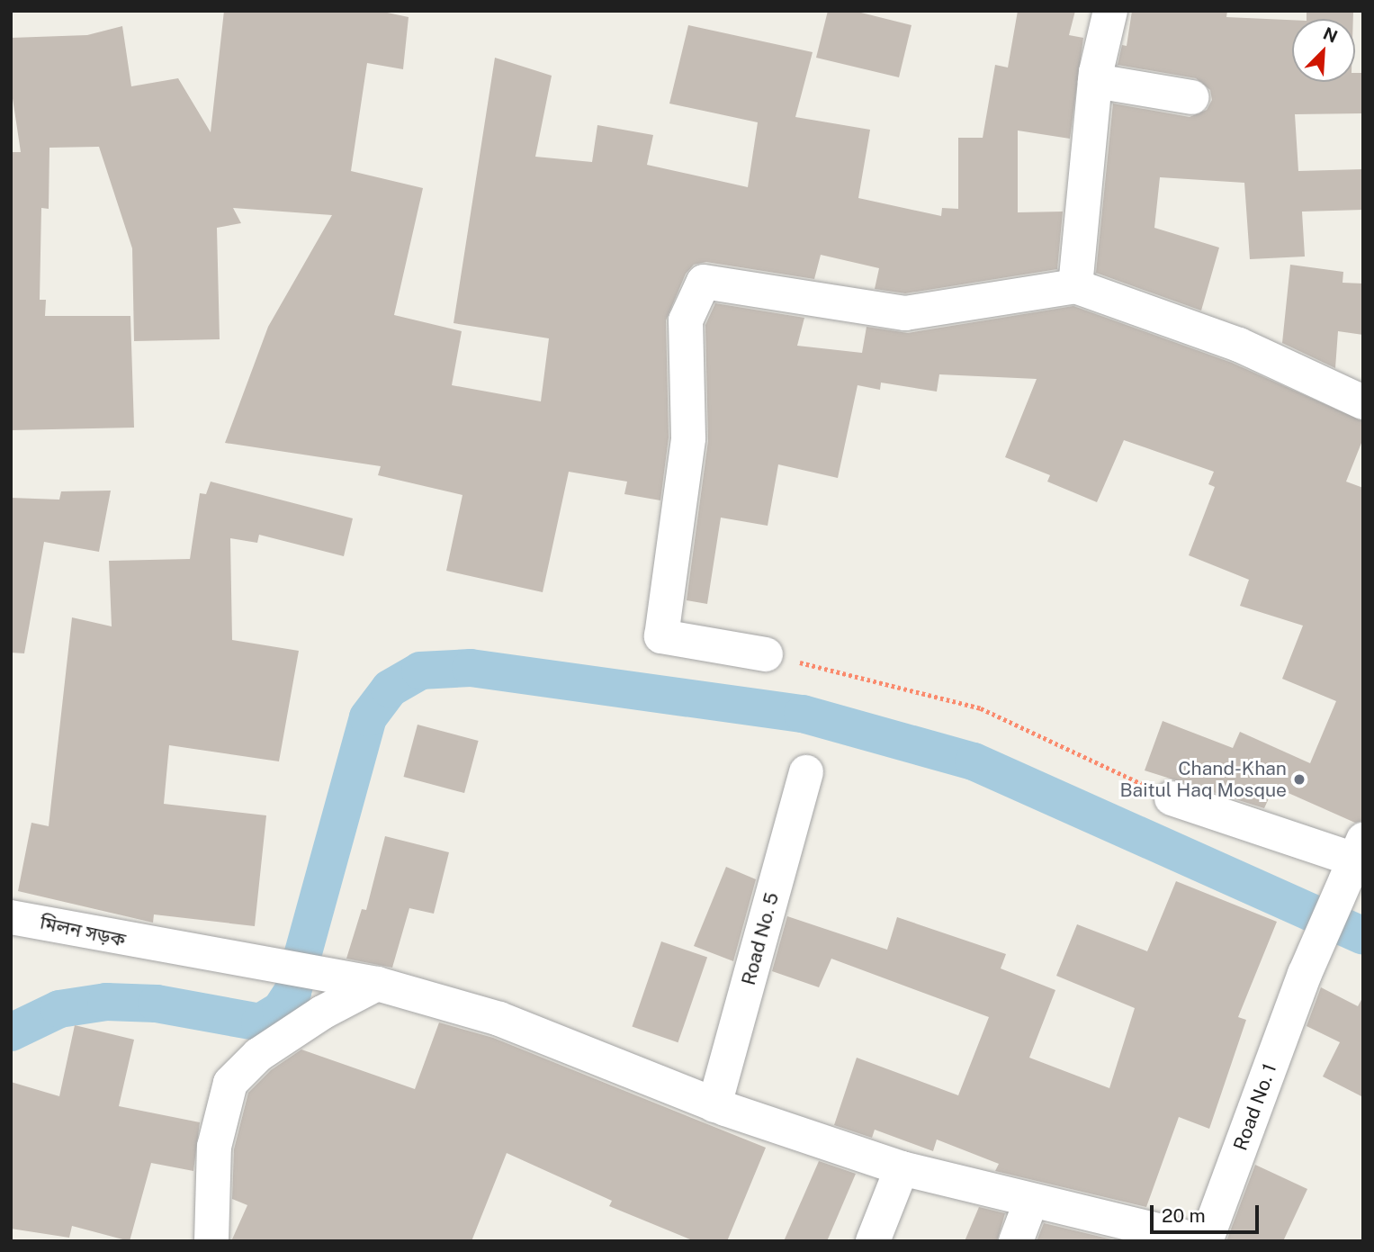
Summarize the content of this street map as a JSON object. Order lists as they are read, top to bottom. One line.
{"streets":{"street":["মিলন সড়ক","Road No. 5","Road No. 1"]},"crossings":[["মিলন সড়ক","Road No. 5"],["মিলন সড়ক","Road No. 1"]],"places":["Chand-Khan Baitul Haq Mosque"],"scale_bar":"20 m","north":"top right"}
